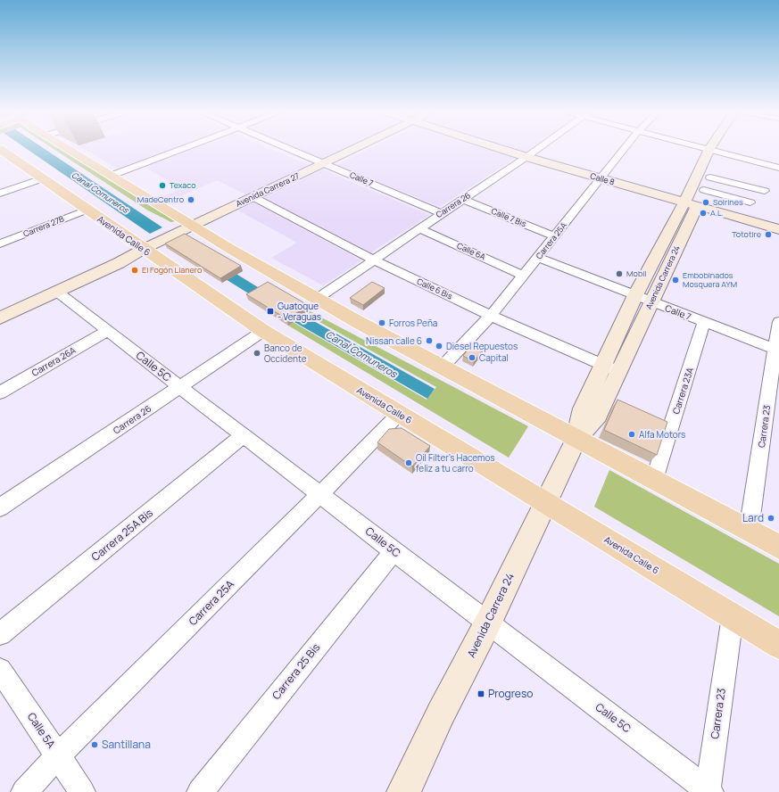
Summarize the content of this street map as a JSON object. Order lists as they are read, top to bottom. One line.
{"streets":{"main road":["Calle 8","Avenida Carrera 27","Avenida Calle 6","Avenida Carrera 24"],"street":["Calle 7","Carrera 26","Calle 7 Bis","Carrera 27B","Carrera 25A","Calle 6A","Calle 6 Bis","Carrera 26A","Calle 5C","Carrera 23A","Carrera 23","Carrera 25A Bis","Carrera 25 Bis","Calle 5A"]},"crossings":[["Calle 7","Avenida Carrera 27"],["Calle 7","Carrera 26"],["Calle 7","Carrera 25A"],["Calle 7","Avenida Carrera 24"],["Calle 7","Carrera 23A"],["Calle 7","Carrera 23"],["Calle 8","Carrera 26"],["Calle 8","Carrera 25A"],["Calle 8","Avenida Carrera 24"],["Avenida Carrera 27","Avenida Calle 6"],["Avenida Carrera 27","Calle 6 Bis"],["Avenida Carrera 27","Calle 5C"],["Carrera 26","Calle 7 Bis"],["Carrera 26","Avenida Calle 6"],["Carrera 26","Calle 6A"],["Carrera 26","Calle 6 Bis"],["Carrera 26","Calle 5C"],["Calle 7 Bis","Carrera 25A"],["Carrera 27B","Avenida Calle 6"],["Avenida Calle 6","Carrera 25A"],["Avenida Calle 6","Avenida Carrera 24"],["Avenida Calle 6","Carrera 23"],["Carrera 25A","Calle 6A"],["Carrera 25A","Calle 6 Bis"],["Carrera 25A","Calle 5C"],["Carrera 25A","Calle 5A"],["Avenida Carrera 24","Calle 6 Bis"],["Avenida Carrera 24","Calle 5C"],["Carrera 26A","Calle 5C"],["Calle 5C","Carrera 23"],["Calle 5C","Carrera 25A Bis"],["Calle 5C","Carrera 25 Bis"]],"water":["Canal Comuneros"],"places":{"other":["Texaco","MadeCentro","Solrines","A.L.","Tototire","El Fogón Llanero","Mobil","Embobinados Mosquera AYM","Forros Peña","Nissan calle 6","Diesel Repuestos","Banco de Occidente","Capital","Alfa Motors","Oil Filter's Hacemos feliz a tu carro","Lard","Santillana"],"transit":["Guatoque - Veraguas","Progreso"]}}
